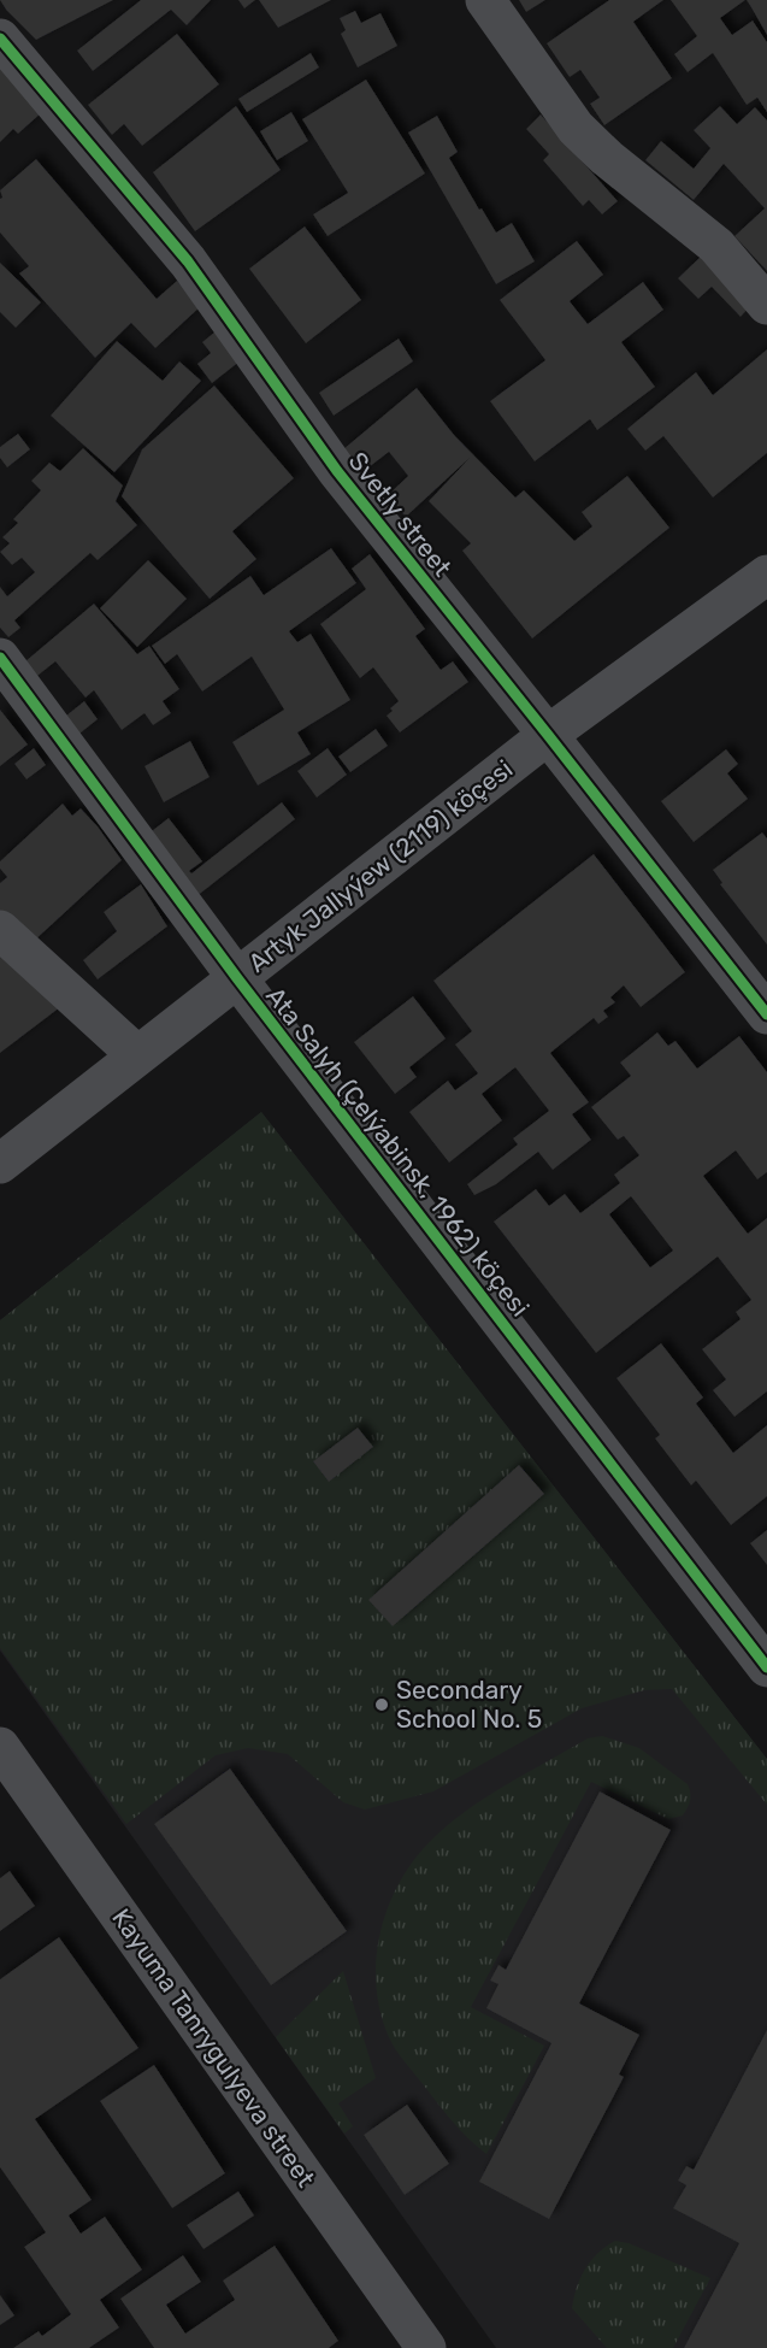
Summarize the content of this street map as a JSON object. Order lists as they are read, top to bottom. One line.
{"streets":{"street":["Svetly street","Artyk Jallyýew (2119) köçesi","Ata Salyh (Çelýabinsk, 1962) köçesi","Kayuma Tanrygulyeva street"]},"crossings":[["Svetly street","Artyk Jallyýew (2119) köçesi"],["Artyk Jallyýew (2119) köçesi","Ata Salyh (Çelýabinsk, 1962) köçesi"]],"places":["Secondary School No. 5"]}
